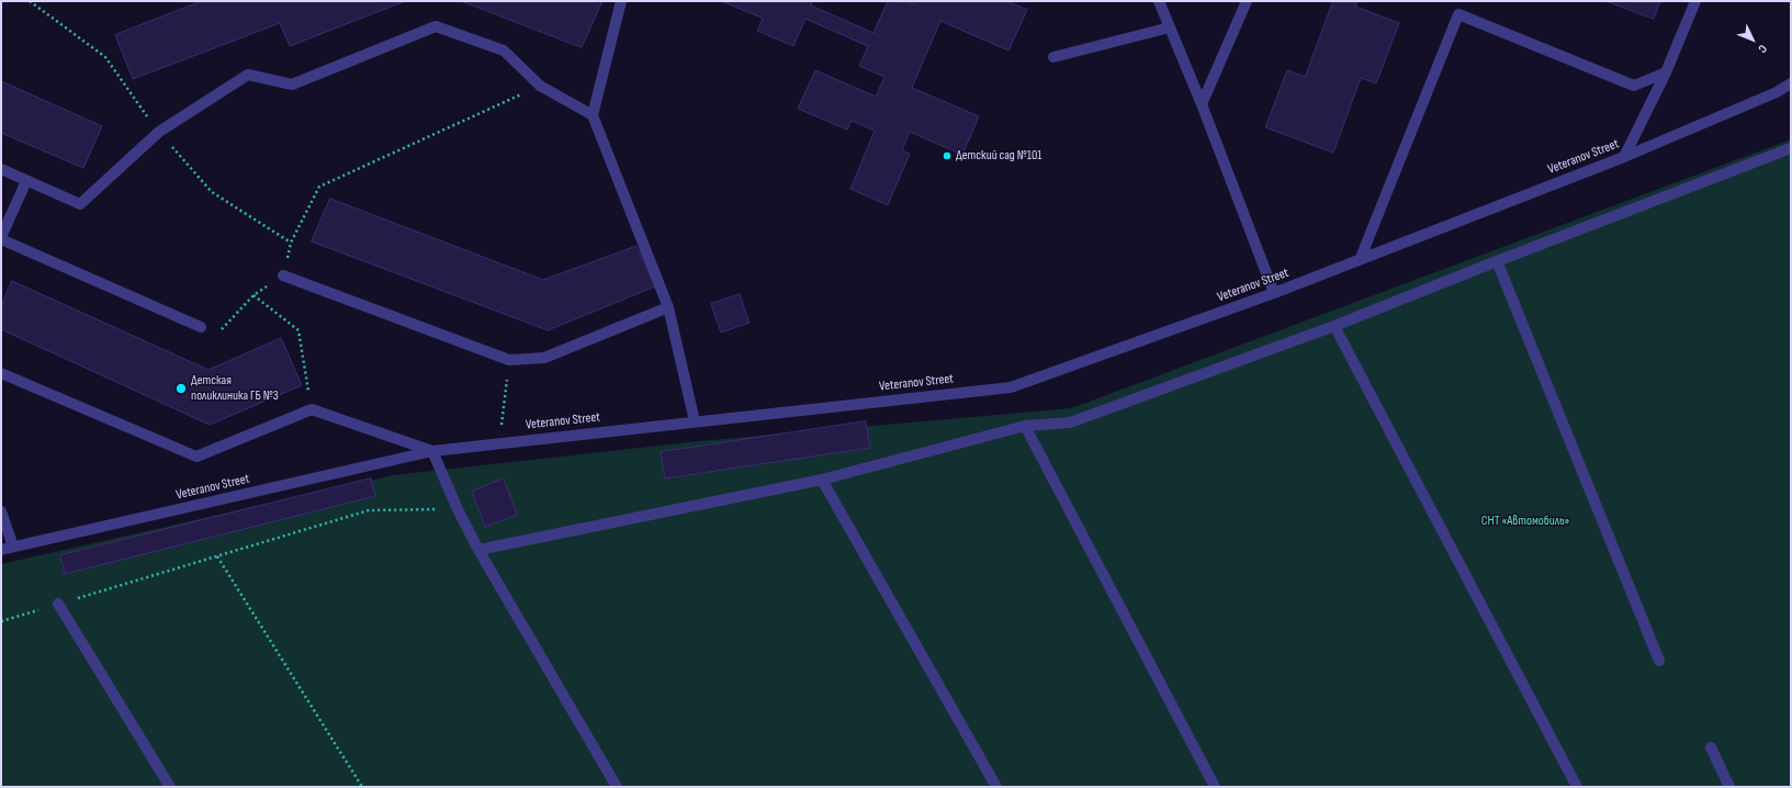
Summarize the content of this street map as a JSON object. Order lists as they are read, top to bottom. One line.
{"streets":{"street":["Veteranov Street"]},"parks":["СНТ «Автомобиль»"],"places":["Детский сад №101","Детская поликлиника ГБ №3"],"north":"bottom right"}
